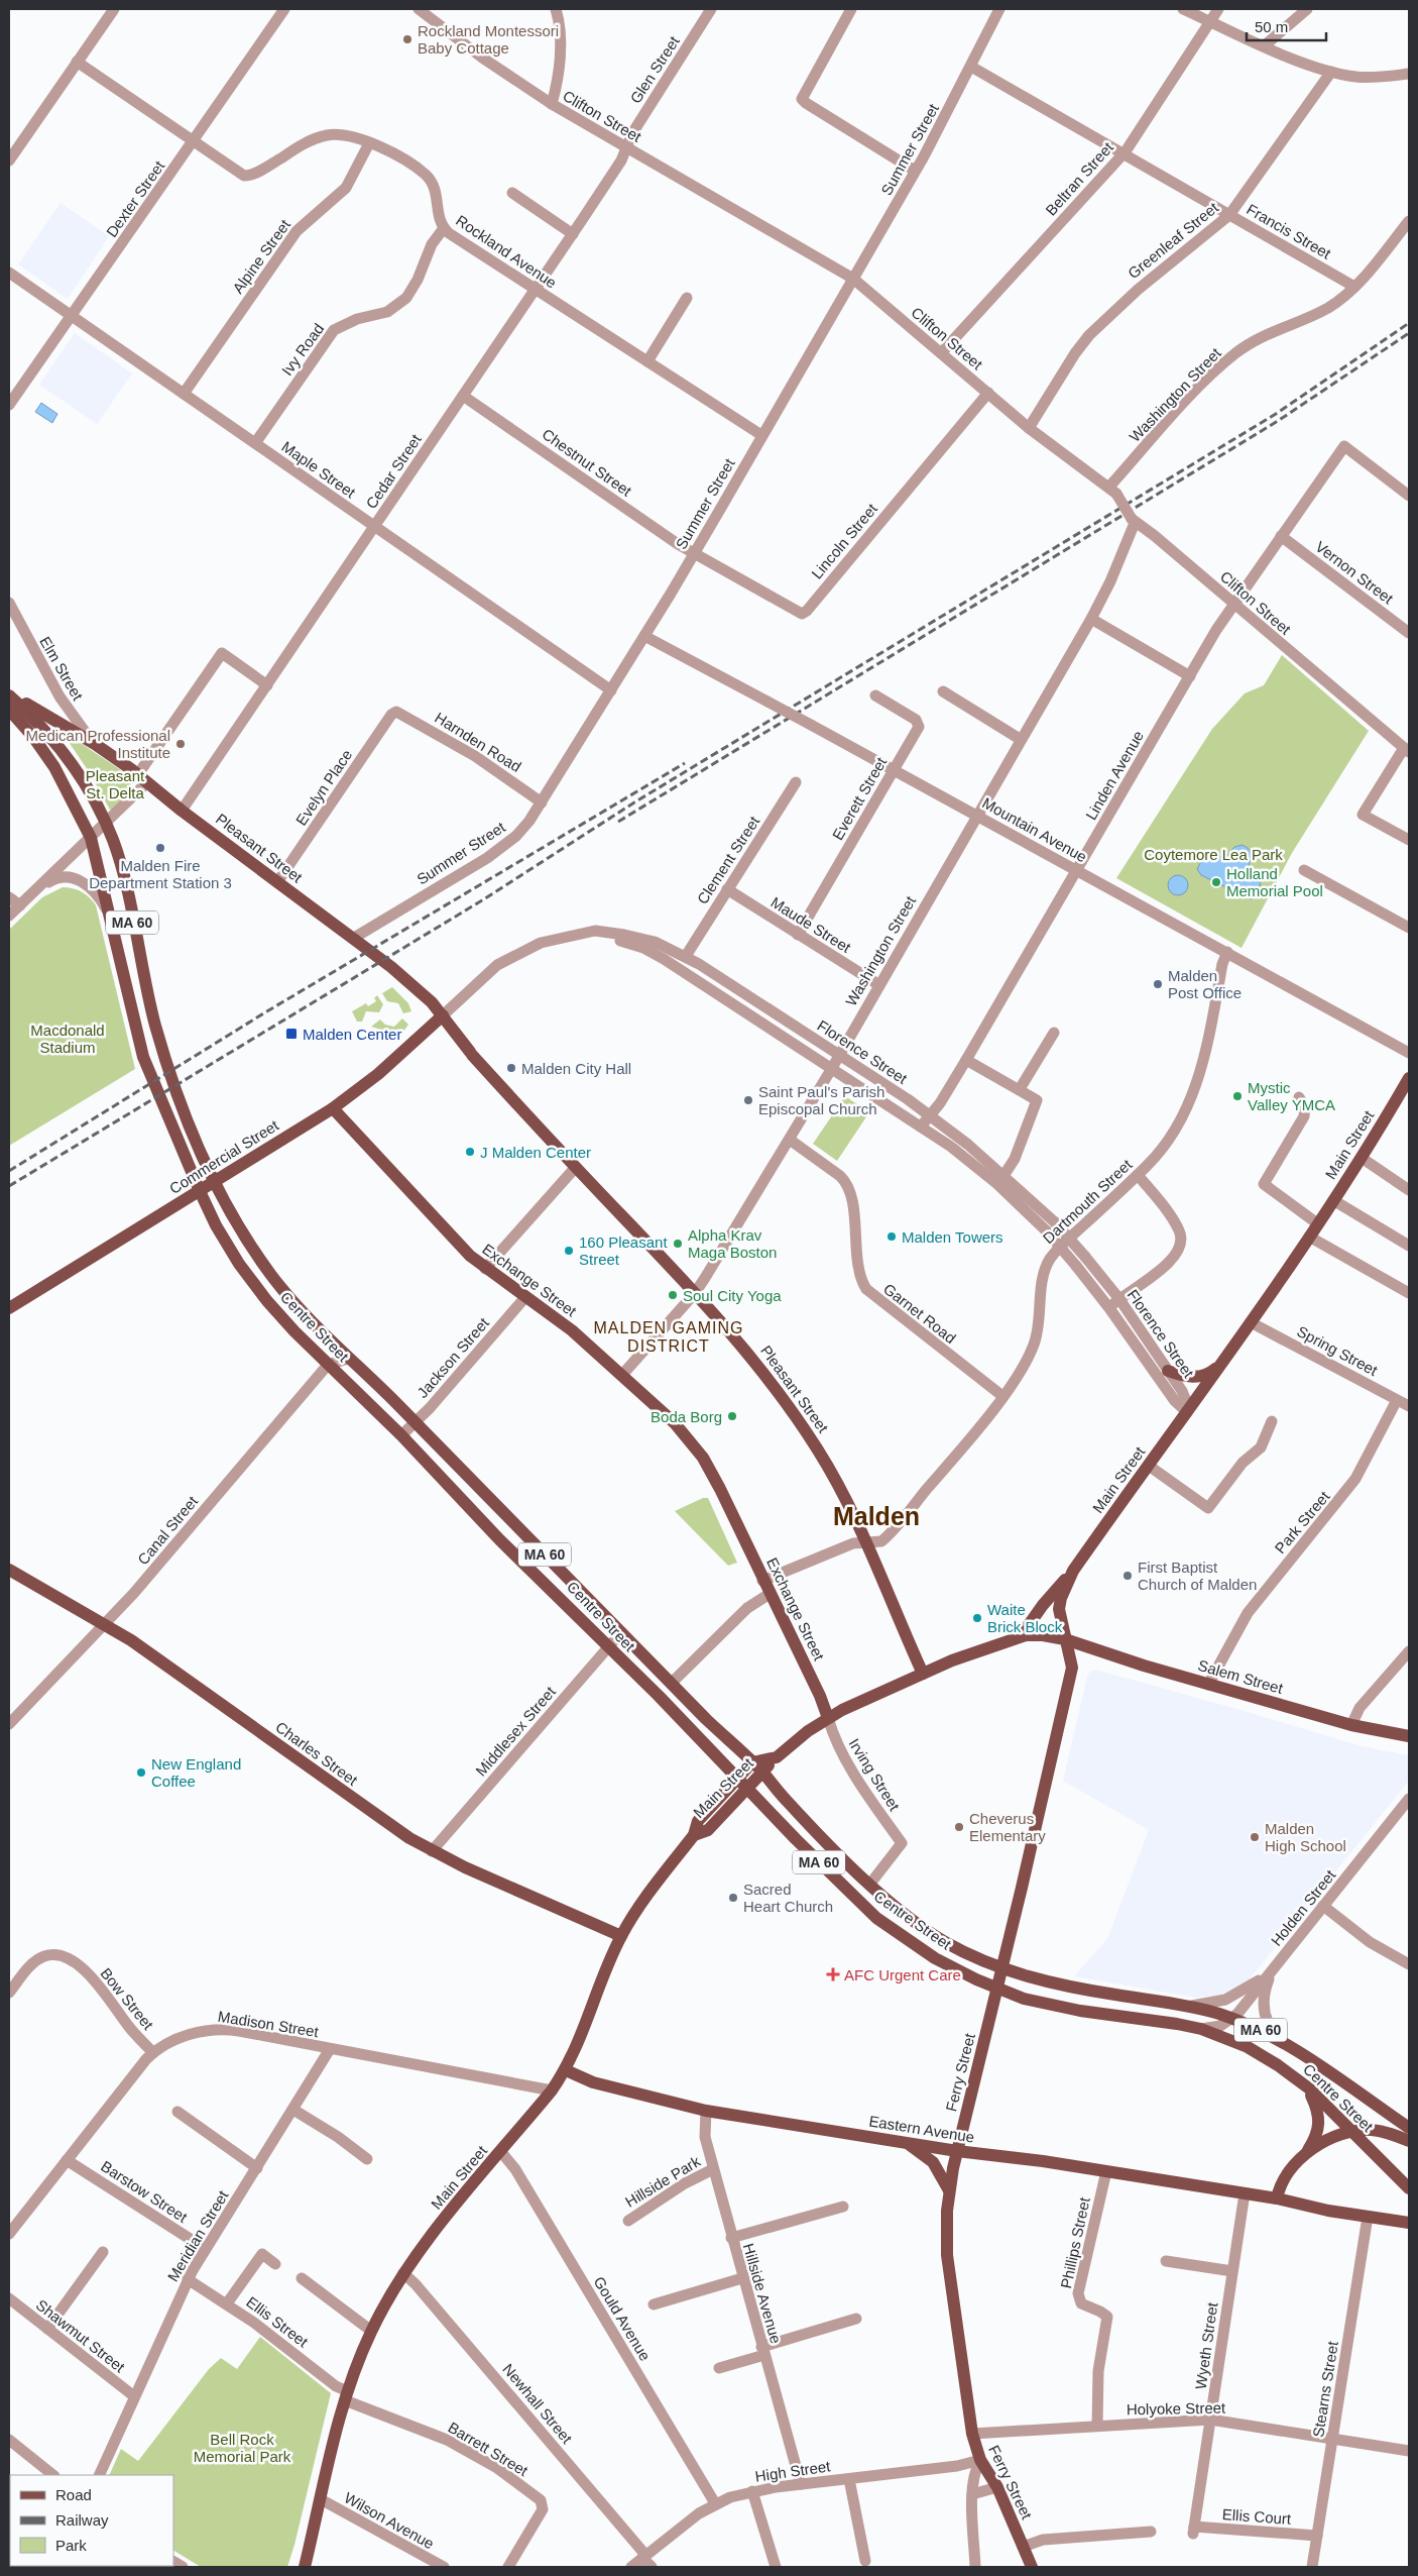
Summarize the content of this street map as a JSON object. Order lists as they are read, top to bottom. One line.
{"streets":{"main road":["Pleasant Street","MA 60","Main Street","Commercial Street","Exchange Street","Centre Street","Salem Street","Charles Street","Ferry Street","Eastern Avenue"],"street":["Glen Street","Clifton Street","Summer Street","Beltran Street","Dexter Street","Francis Street","Greenleaf Street","Rockland Avenue","Alpine Street","Ivy Road","Washington Street","Chestnut Street","Maple Street","Cedar Street","Lincoln Street","Vernon Street","Elm Street","Harnden Road","Linden Avenue","Evelyn Place","Everett Street","Mountain Avenue","Clement Street","Maude Street","Florence Street","Dartmouth Street","Garnet Road","Spring Street","Jackson Street","Park Street","Canal Street","Middlesex Street","Irving Street","Holden Street","Bow Street","Madison Street","Hillside Park","Barstow Street","Meridian Street","Phillips Street","Hillside Avenue","Gould Avenue","Ellis Street","Shawmut Street","Wyeth Street","Stearns Street","Newhall Street","Holyoke Street","Barrett Street","High Street","Ellis Court","Wilson Avenue"]},"crossings":[["Glen Street","Clifton Street"],["Glen Street","Cedar Street"],["Clifton Street","Summer Street"],["Clifton Street","Beltran Street"],["Clifton Street","Greenleaf Street"],["Clifton Street","Washington Street"],["Clifton Street","Cedar Street"],["Clifton Street","Lincoln Street"],["Clifton Street","Linden Avenue"],["Summer Street","Francis Street"],["Summer Street","Rockland Avenue"],["Summer Street","Chestnut Street"],["Summer Street","Maple Street"],["Summer Street","Lincoln Street"],["Summer Street","Harnden Road"],["Summer Street","Mountain Avenue"],["Summer Street","Pleasant Street"],["Beltran Street","Francis Street"],["Dexter Street","Rockland Avenue"],["Dexter Street","Maple Street"],["Francis Street","Greenleaf Street"],["Francis Street","Washington Street"],["Rockland Avenue","Alpine Street"],["Rockland Avenue","Ivy Road"],["Rockland Avenue","Cedar Street"],["Alpine Street","Maple Street"],["Ivy Road","Maple Street"],["Washington Street","Mountain Avenue"],["Washington Street","Pleasant Street"],["Washington Street","Maude Street"],["Washington Street","Florence Street"],["Washington Street","Exchange Street"],["Washington Street","Garnet Road"],["Chestnut Street","Cedar Street"],["Chestnut Street","Lincoln Street"],["Maple Street","Cedar Street"],["Cedar Street","Pleasant Street"],["Vernon Street","Linden Avenue"],["Elm Street","Pleasant Street"],["Harnden Road","Evelyn Place"],["Linden Avenue","Mountain Avenue"],["Linden Avenue","Florence Street"],["Evelyn Place","Pleasant Street"],["Everett Street","Mountain Avenue"],["Everett Street","Maude Street"],["Mountain Avenue","Dartmouth Street"],["Pleasant Street","Florence Street"],["Pleasant Street","Main Street"],["Pleasant Street","Commercial Street"],["Pleasant Street","Dartmouth Street"],["Pleasant Street","Centre Street"],["Clement Street","Maude Street"],["Clement Street","Florence Street"],["Florence Street","Main Street"],["Florence Street","Commercial Street"],["Main Street","Exchange Street"],["Main Street","Centre Street"],["Main Street","Spring Street"],["Main Street","Salem Street"],["Main Street","Charles Street"],["Main Street","Irving Street"],["Main Street","Madison Street"],["Main Street","Ferry Street"],["Main Street","Eastern Avenue"],["Main Street","Gould Avenue"],["Main Street","Ellis Street"],["Main Street","Newhall Street"],["Main Street","Barrett Street"],["Main Street","Wilson Avenue"],["Commercial Street","Exchange Street"],["Commercial Street","Centre Street"],["Dartmouth Street","Garnet Road"],["Exchange Street","Jackson Street"],["Exchange Street","Irving Street"],["Centre Street","Jackson Street"],["Centre Street","Canal Street"],["Centre Street","Middlesex Street"],["Centre Street","Irving Street"],["Centre Street","Holden Street"],["Centre Street","Ferry Street"],["Spring Street","Park Street"],["Park Street","Salem Street"],["Canal Street","Charles Street"],["Salem Street","Ferry Street"],["Middlesex Street","Charles Street"],["Bow Street","Madison Street"],["Madison Street","Barstow Street"],["Madison Street","Meridian Street"],["Ferry Street","Eastern Avenue"],["Ferry Street","Holyoke Street"],["Ferry Street","High Street"],["Eastern Avenue","Phillips Street"],["Eastern Avenue","Hillside Avenue"],["Eastern Avenue","Wyeth Street"],["Eastern Avenue","Stearns Street"],["Hillside Park","Hillside Avenue"],["Barstow Street","Meridian Street"],["Meridian Street","Ellis Street"],["Meridian Street","Shawmut Street"],["Phillips Street","Holyoke Street"],["Hillside Avenue","High Street"],["Gould Avenue","High Street"],["Ellis Street","Barrett Street"],["Wyeth Street","Holyoke Street"],["Wyeth Street","Ellis Court"],["Stearns Street","Holyoke Street"],["Stearns Street","Ellis Court"],["Newhall Street","High Street"]],"districts":["MALDEN GAMING DISTRICT","Malden"],"parks":["Pleasant St. Delta","Coytemore Lea Park","Macdonald Stadium","Bell Rock Memorial Park"],"places":{"other":["Rockland Montessori Baby Cottage","Medican Professional Institute","Malden Fire Department Station 3","Holland Memorial Pool","Malden Post Office","Malden City Hall","Mystic Valley YMCA","Saint Paul's Parish Episcopal Church","J Malden Center","Malden Towers","Alpha Krav Maga Boston","160 Pleasant Street","Soul City Yoga","Boda Borg","First Baptist Church of Malden","Waite Brick Block","New England Coffee","Cheverus Elementary","Malden High School","Sacred Heart Church"],"transit":["Malden Center"],"health":["AFC Urgent Care"]},"legend":["Road","Railway","Park"],"scale_bar":"50 m"}
